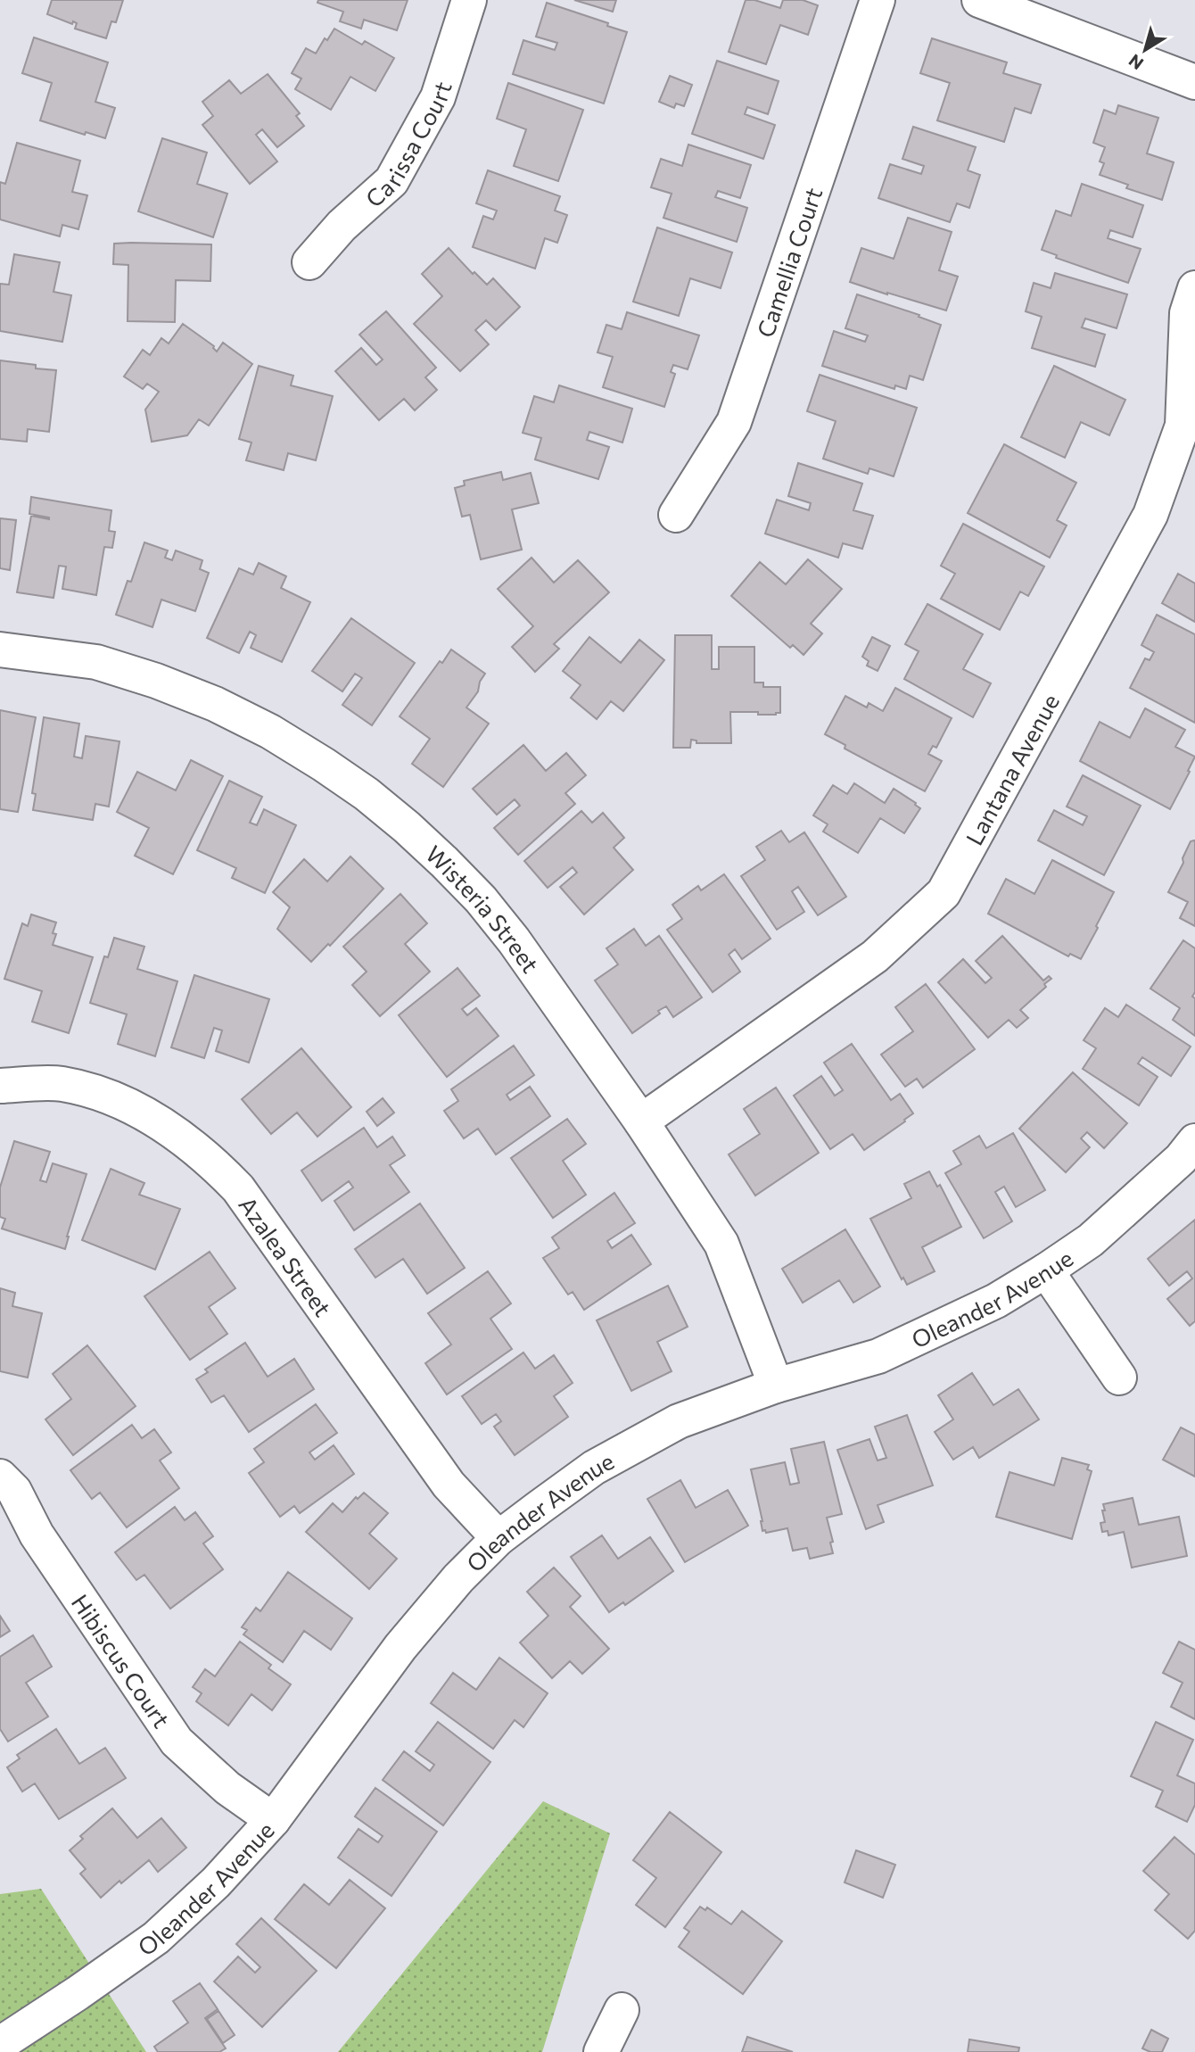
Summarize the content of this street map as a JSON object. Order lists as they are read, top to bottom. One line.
{"streets":{"street":["Carissa Court","Camellia Court","Lantana Avenue","Wisteria Street","Azalea Street","Oleander Avenue","Hibiscus Court"]},"crossings":[["Lantana Avenue","Wisteria Street"],["Wisteria Street","Oleander Avenue"],["Azalea Street","Oleander Avenue"],["Oleander Avenue","Hibiscus Court"]],"north":"bottom left"}
